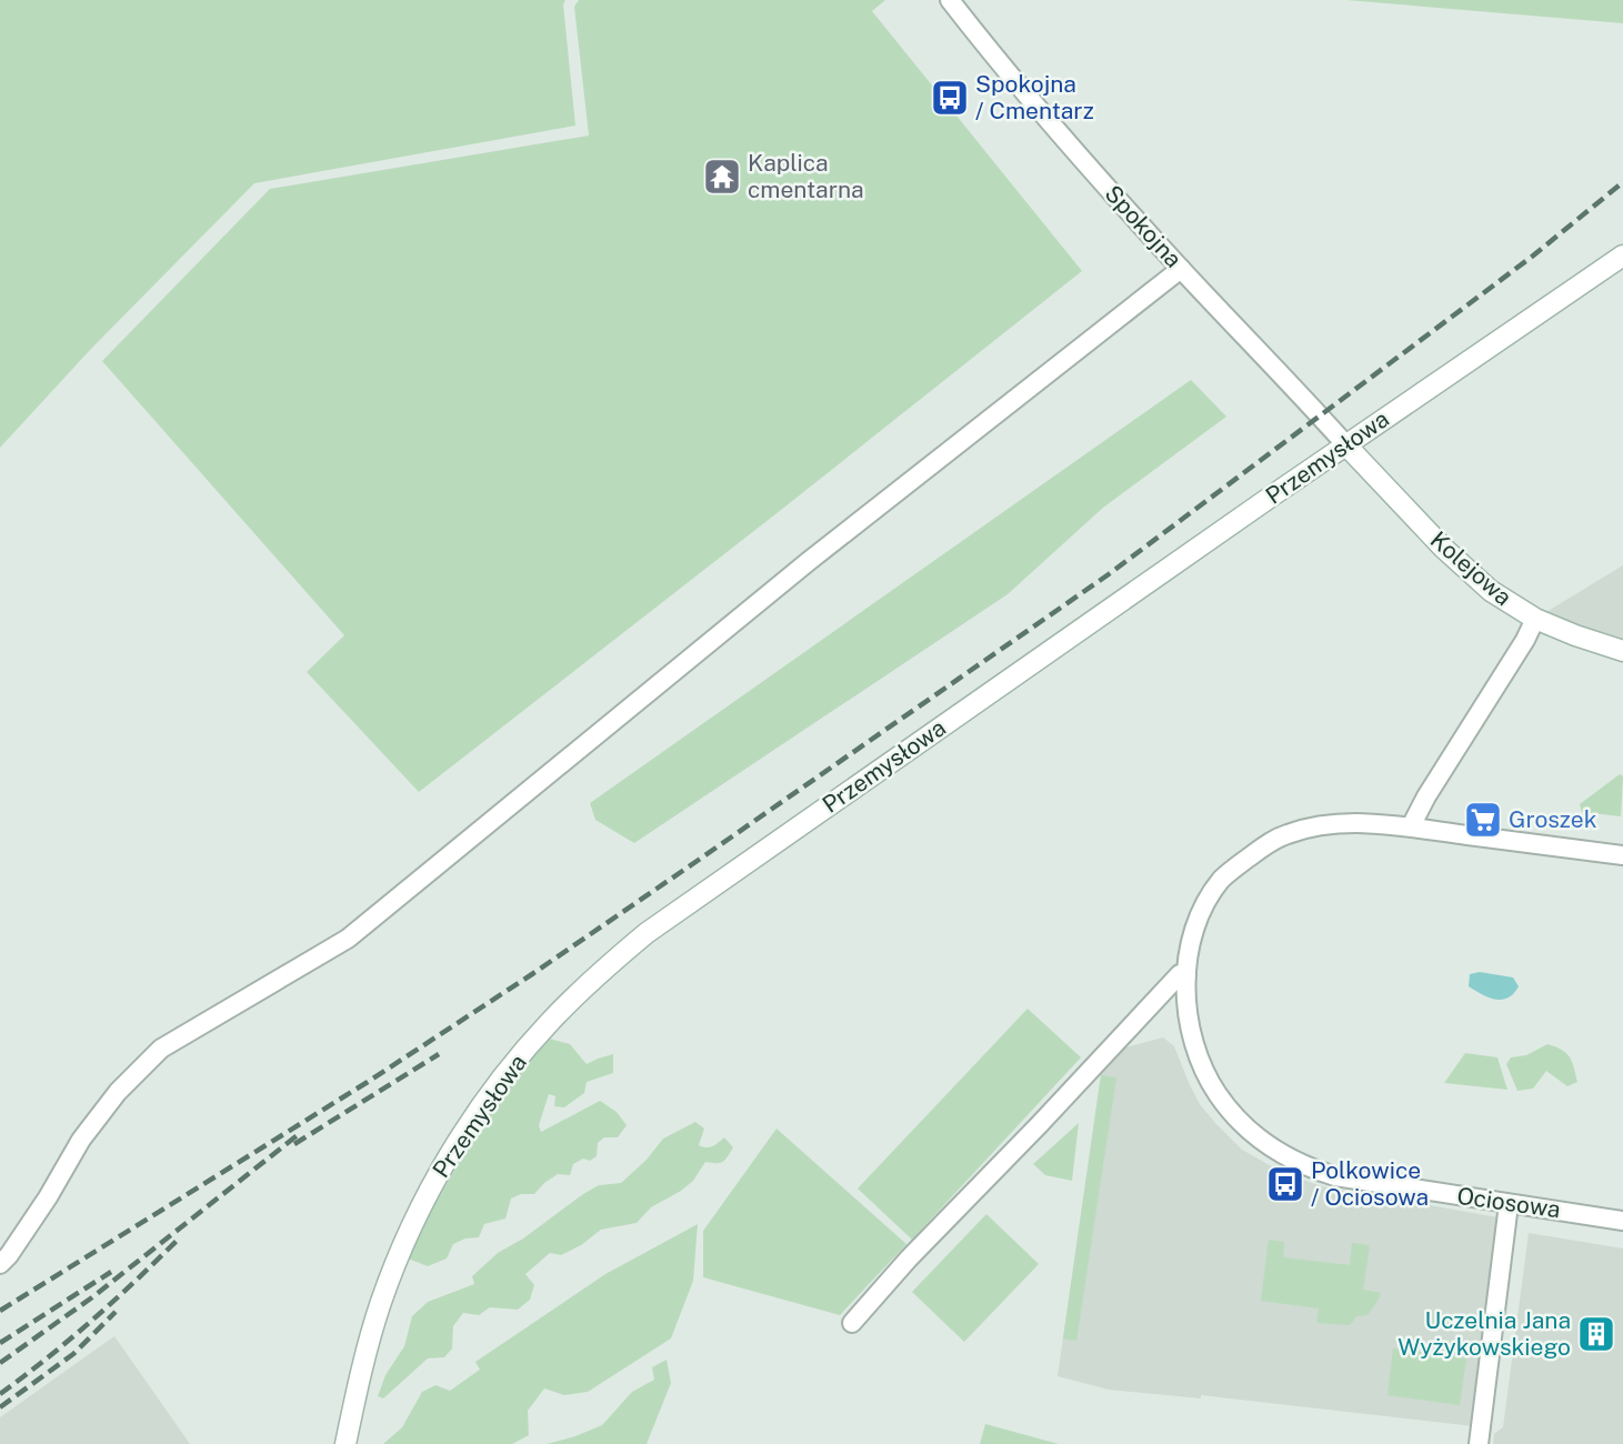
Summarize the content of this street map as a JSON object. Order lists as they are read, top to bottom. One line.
{"streets":{"street":["Spokojna","Przemysłowa","Kolejowa","Ociosowa"]},"crossings":[["Spokojna","Przemysłowa"],["Spokojna","Kolejowa"],["Przemysłowa","Kolejowa"]],"places":{"bus stop":["Spokojna / Cmentarz","Polkowice / Ociosowa"],"temple":["Kaplica cmentarna"],"supermarket":["Groszek"],"building":["Uczelnia Jana Wyżykowskiego"]}}
